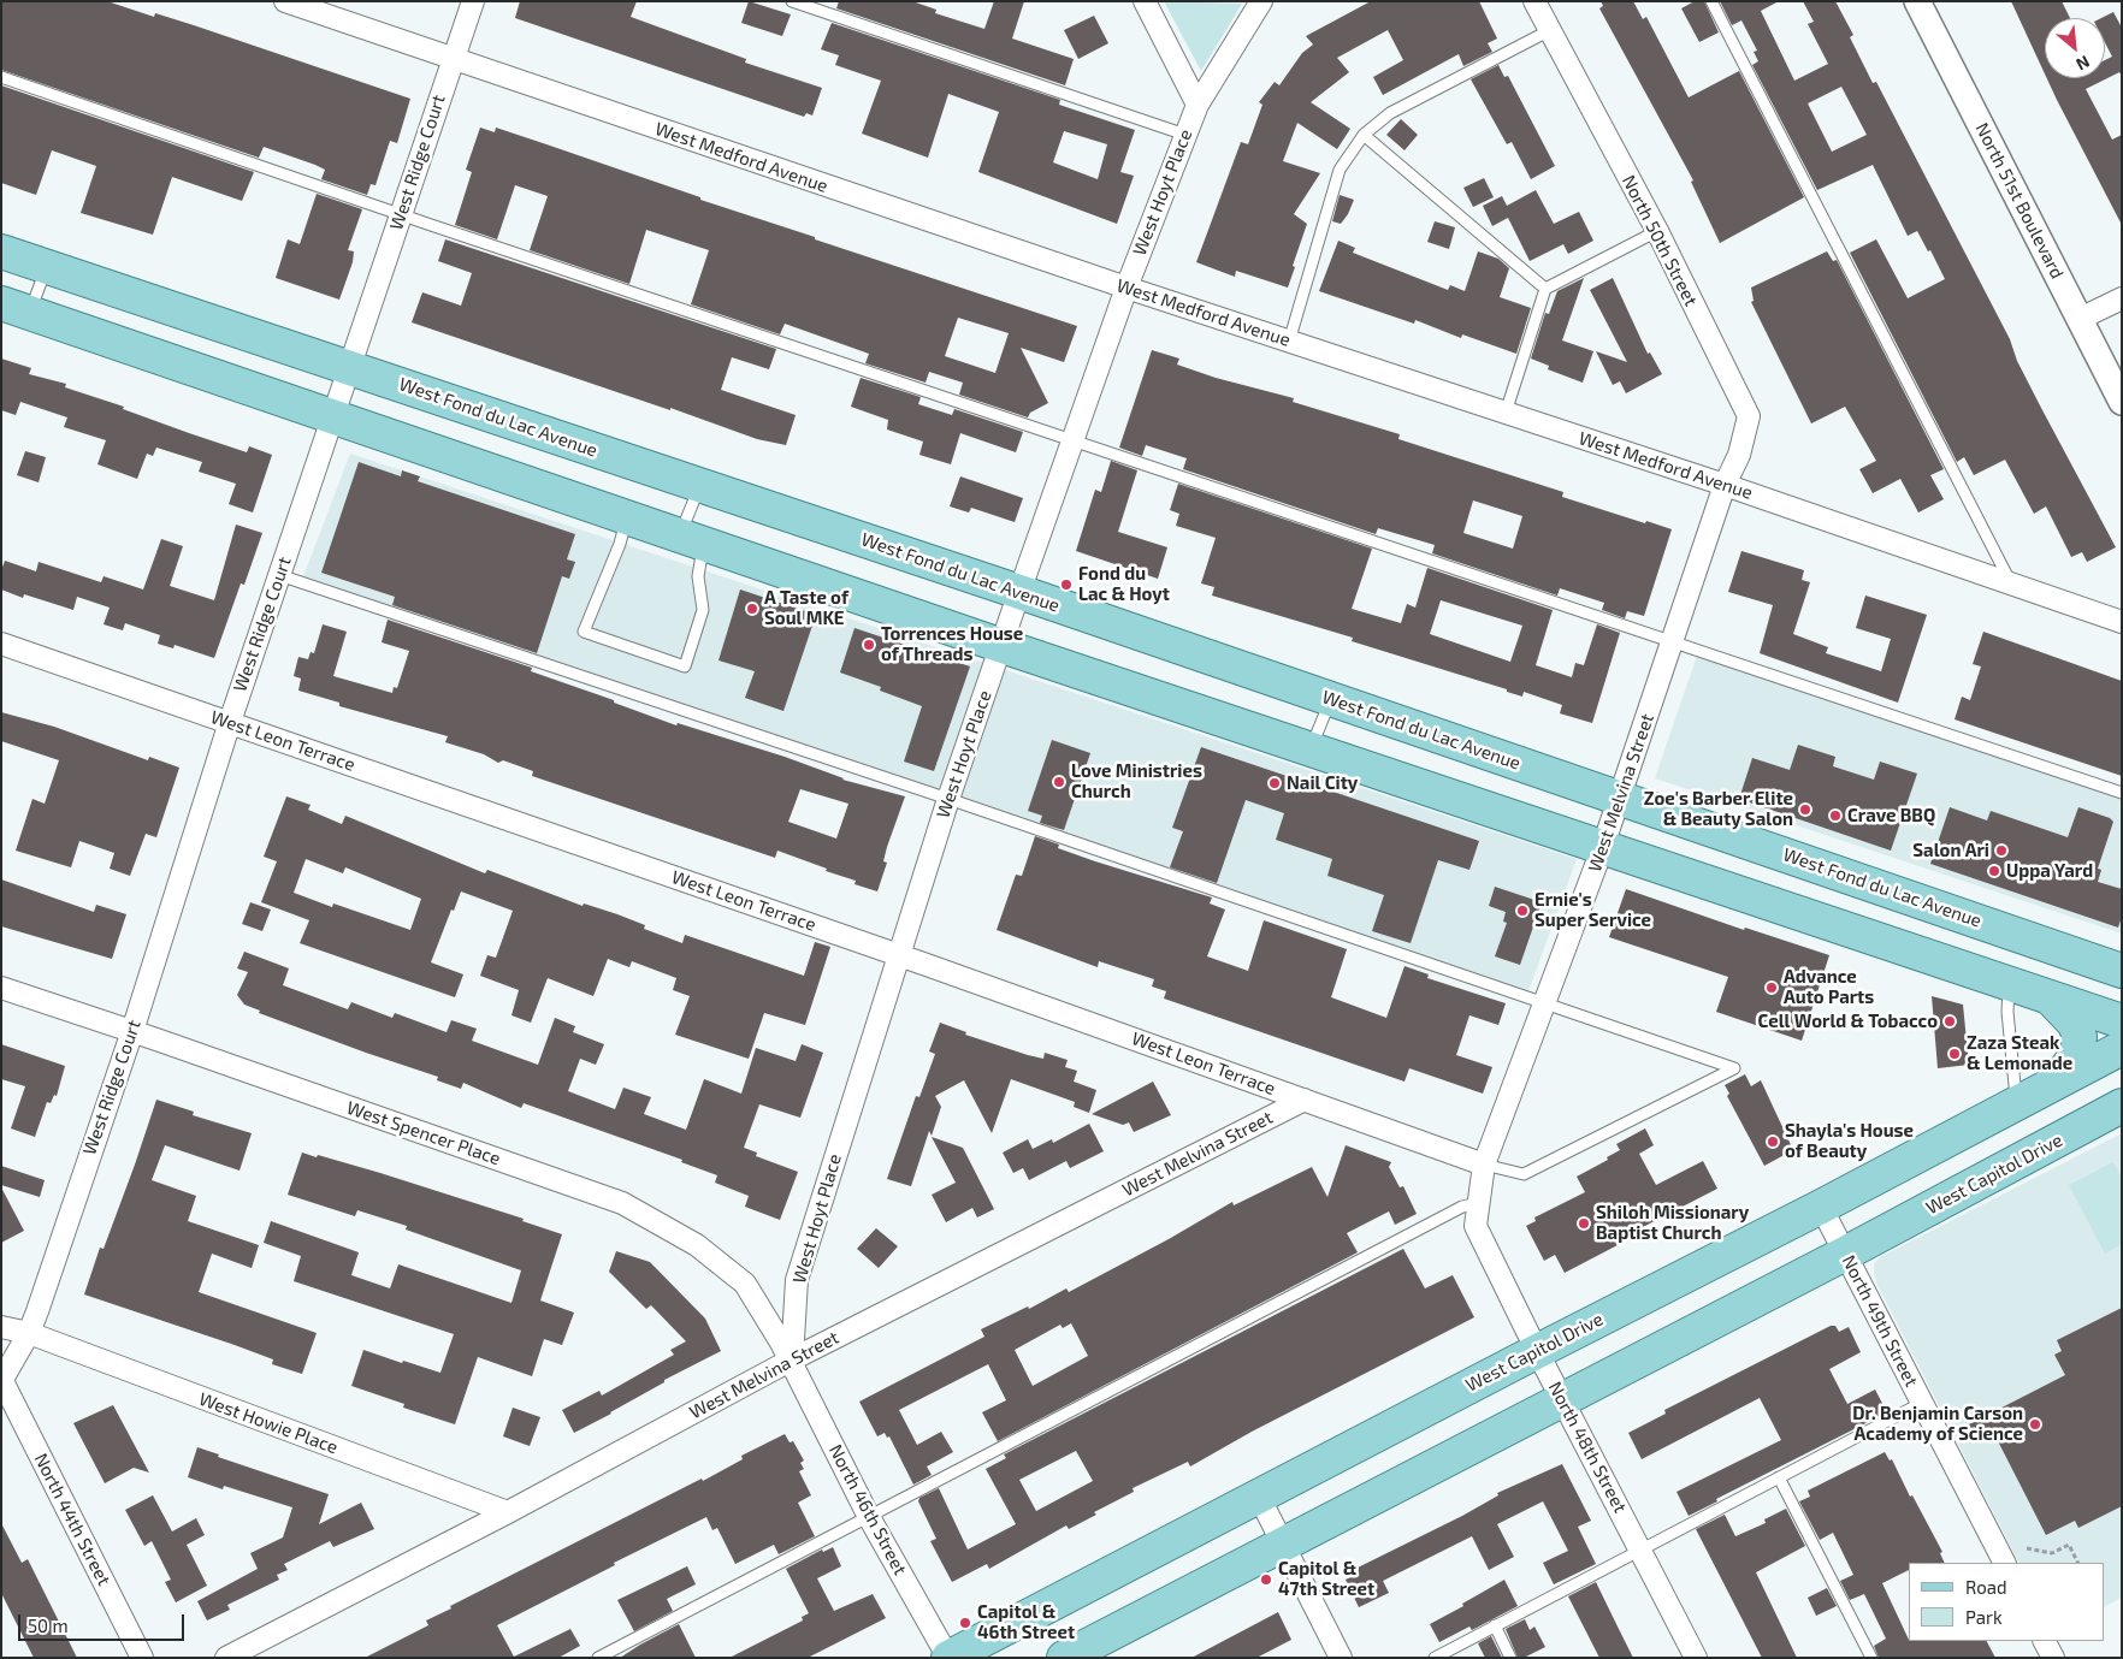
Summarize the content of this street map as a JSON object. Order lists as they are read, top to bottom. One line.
{"streets":{"main road":["West Fond du Lac Avenue","West Capitol Drive"],"street":["West Medford Avenue","West Ridge Court","West Hoyt Place","North 51st Boulevard","North 50th Street","West Leon Terrace","West Melvina Street","West Spencer Place","North 49th Street","West Howie Place","North 48th Street","North 46th Street","North 44th Street"]},"crossings":[["West Medford Avenue","West Ridge Court"],["West Medford Avenue","West Hoyt Place"],["West Medford Avenue","North 50th Street"],["West Medford Avenue","West Melvina Street"],["West Ridge Court","West Fond du Lac Avenue"],["West Ridge Court","West Leon Terrace"],["West Ridge Court","West Spencer Place"],["West Ridge Court","West Howie Place"],["West Ridge Court","North 44th Street"],["West Hoyt Place","West Fond du Lac Avenue"],["West Hoyt Place","West Leon Terrace"],["West Hoyt Place","West Melvina Street"],["West Hoyt Place","West Spencer Place"],["West Hoyt Place","North 46th Street"],["North 50th Street","West Melvina Street"],["West Fond du Lac Avenue","West Melvina Street"],["West Leon Terrace","West Melvina Street"],["West Leon Terrace","North 48th Street"],["West Melvina Street","West Spencer Place"],["West Melvina Street","West Howie Place"],["West Melvina Street","North 48th Street"],["West Melvina Street","North 46th Street"],["West Spencer Place","North 46th Street"],["West Capitol Drive","North 49th Street"],["West Capitol Drive","North 48th Street"],["West Capitol Drive","North 46th Street"]],"places":["Fond du Lac & Hoyt","A Taste of Soul MKE","Torrences House of Threads","Love Ministries Church","Nail City","Zoe's Barber Elite & Beauty Salon","Crave BBQ","Salon Ari","Uppa Yard","Ernie's Super Service","Advance Auto Parts","Cell World & Tobacco","Zaza Steak & Lemonade","Shayla's House of Beauty","Shiloh Missionary Baptist Church","Dr. Benjamin Carson Academy of Science","Capitol & 47th Street","Capitol & 46th Street"],"legend":["Road","Park"],"scale_bar":"50 m","north":"bottom right"}
